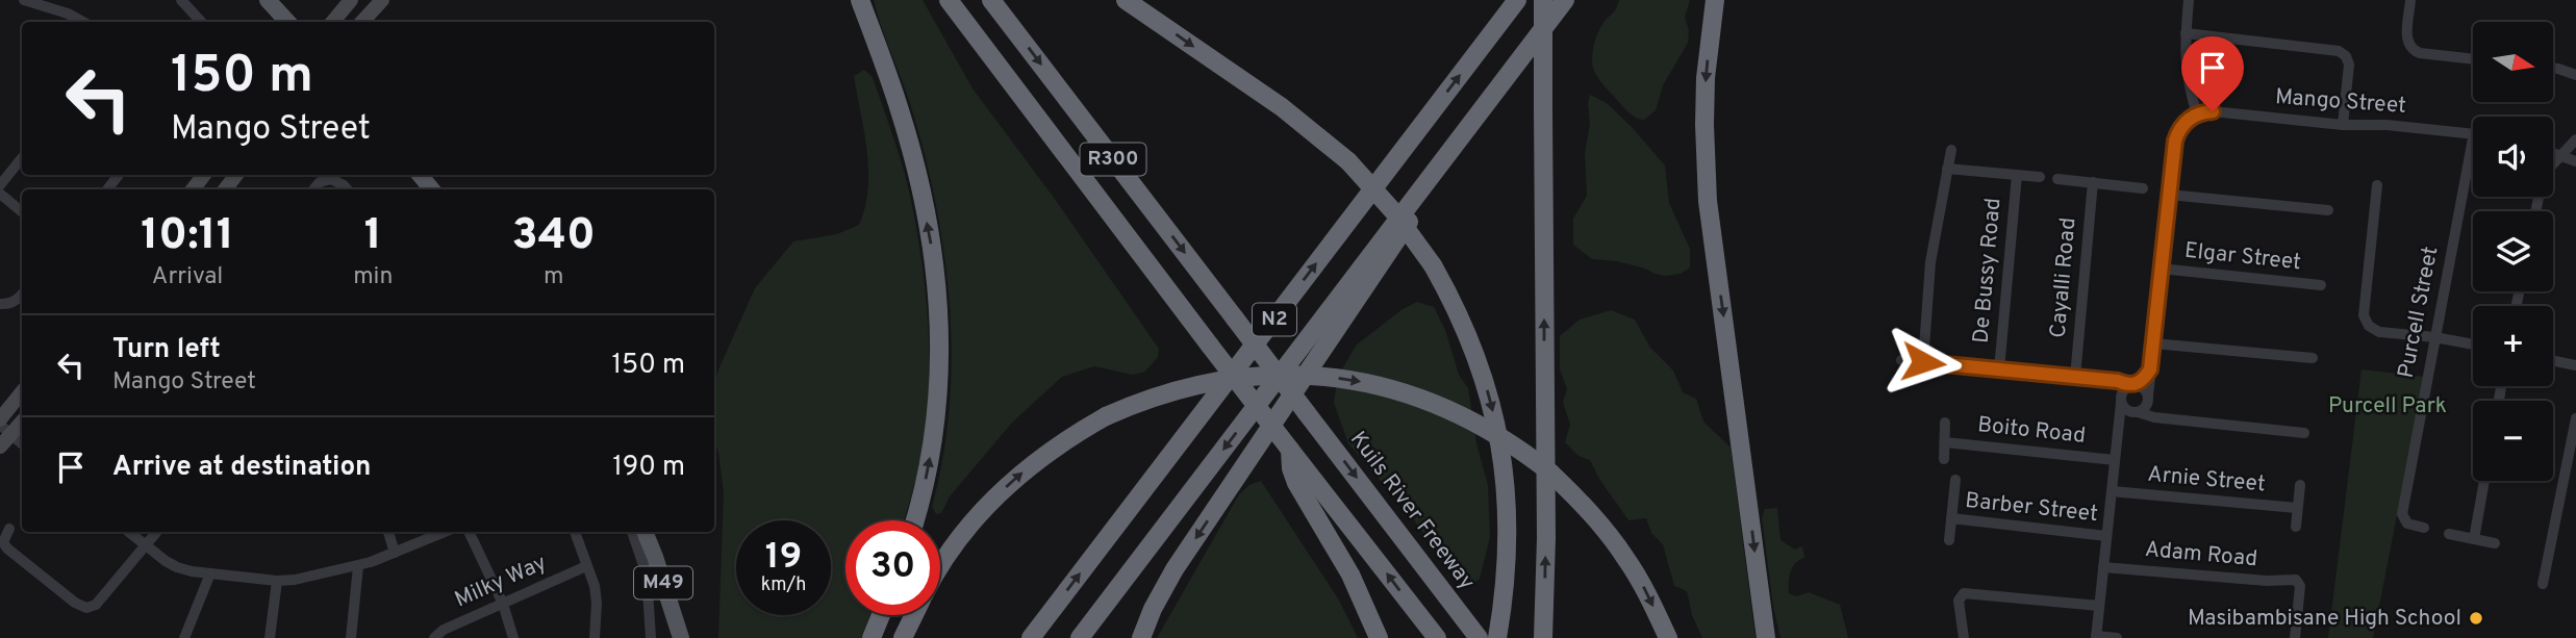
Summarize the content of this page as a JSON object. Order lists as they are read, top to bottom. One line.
{"streets":{"highway":["R300","N2","Kuils River Freeway"],"main road":["M49"],"street":["Mango Street","Elgar Street","De Bussy Road","Cayalli Road","Purcell Street","Boito Road","Arnie Street","Barber Street","Adam Road","Milky Way"]},"parks":["Purcell Park"],"places":["Masibambisane High School"],"north":"right","page":{"map_buttons":["+","−"],"turn":["150 m","Mango Street"],"eta":["10:11","Arrival","1","min","340","m"],"list":[{"name":"Turn left","note":"Mango Street","value":"150 m"},{"name":"Arrive at destination","value":"190 m"}],"speed":"19 km/h","limit":"30"}}
